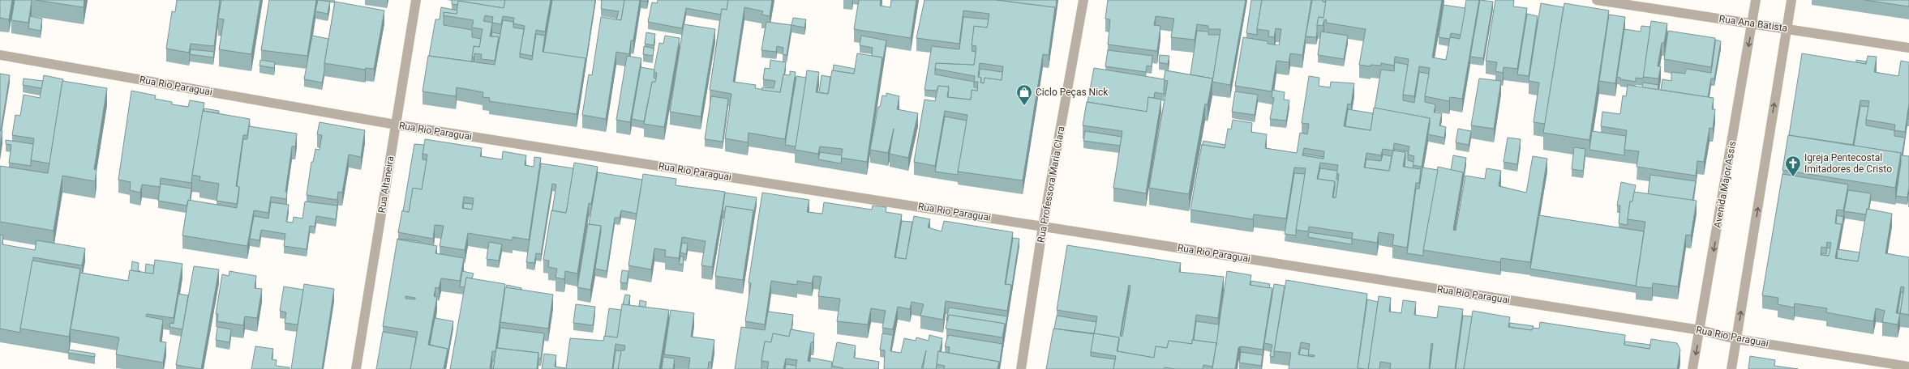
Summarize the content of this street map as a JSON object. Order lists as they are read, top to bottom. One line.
{"streets":{"street":["Rua Ana Batista","Rua Rio Paraguai","Rua Altaneira","Rua Professora Maria Clara","Avenida Major Assis"]},"crossings":[["Rua Ana Batista","Avenida Major Assis"],["Rua Rio Paraguai","Rua Altaneira"],["Rua Rio Paraguai","Rua Professora Maria Clara"],["Rua Rio Paraguai","Avenida Major Assis"]],"places":{"shop":["Ciclo Peças Nick"],"church":["Igreja Pentecostal Imitadores de Cristo"]}}
